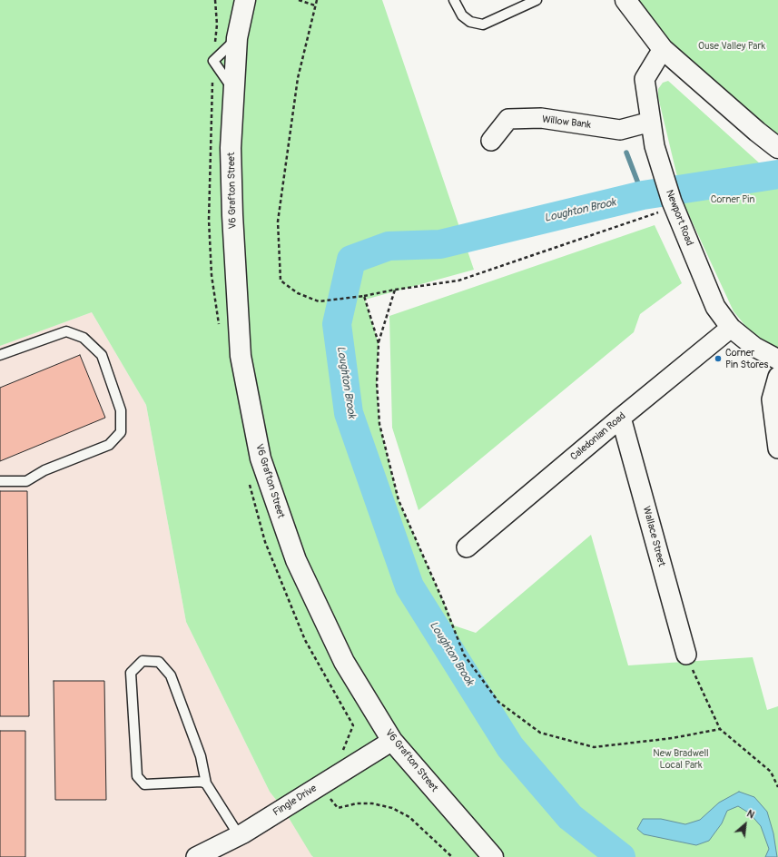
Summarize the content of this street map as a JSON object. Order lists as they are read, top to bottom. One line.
{"streets":{"street":["Willow Bank","V6 Grafton Street","Newport Road","Caledonian Road","Wallace Street","Fingle Drive"]},"crossings":[["Willow Bank","Newport Road"],["V6 Grafton Street","Fingle Drive"],["Newport Road","Caledonian Road"],["Caledonian Road","Wallace Street"]],"water":["Loughton Brook"],"parks":["Ouse Valley Park","Corner Pin","New Bradwell Local Park"],"places":["Corner Pin Stores"],"north":"top right"}
